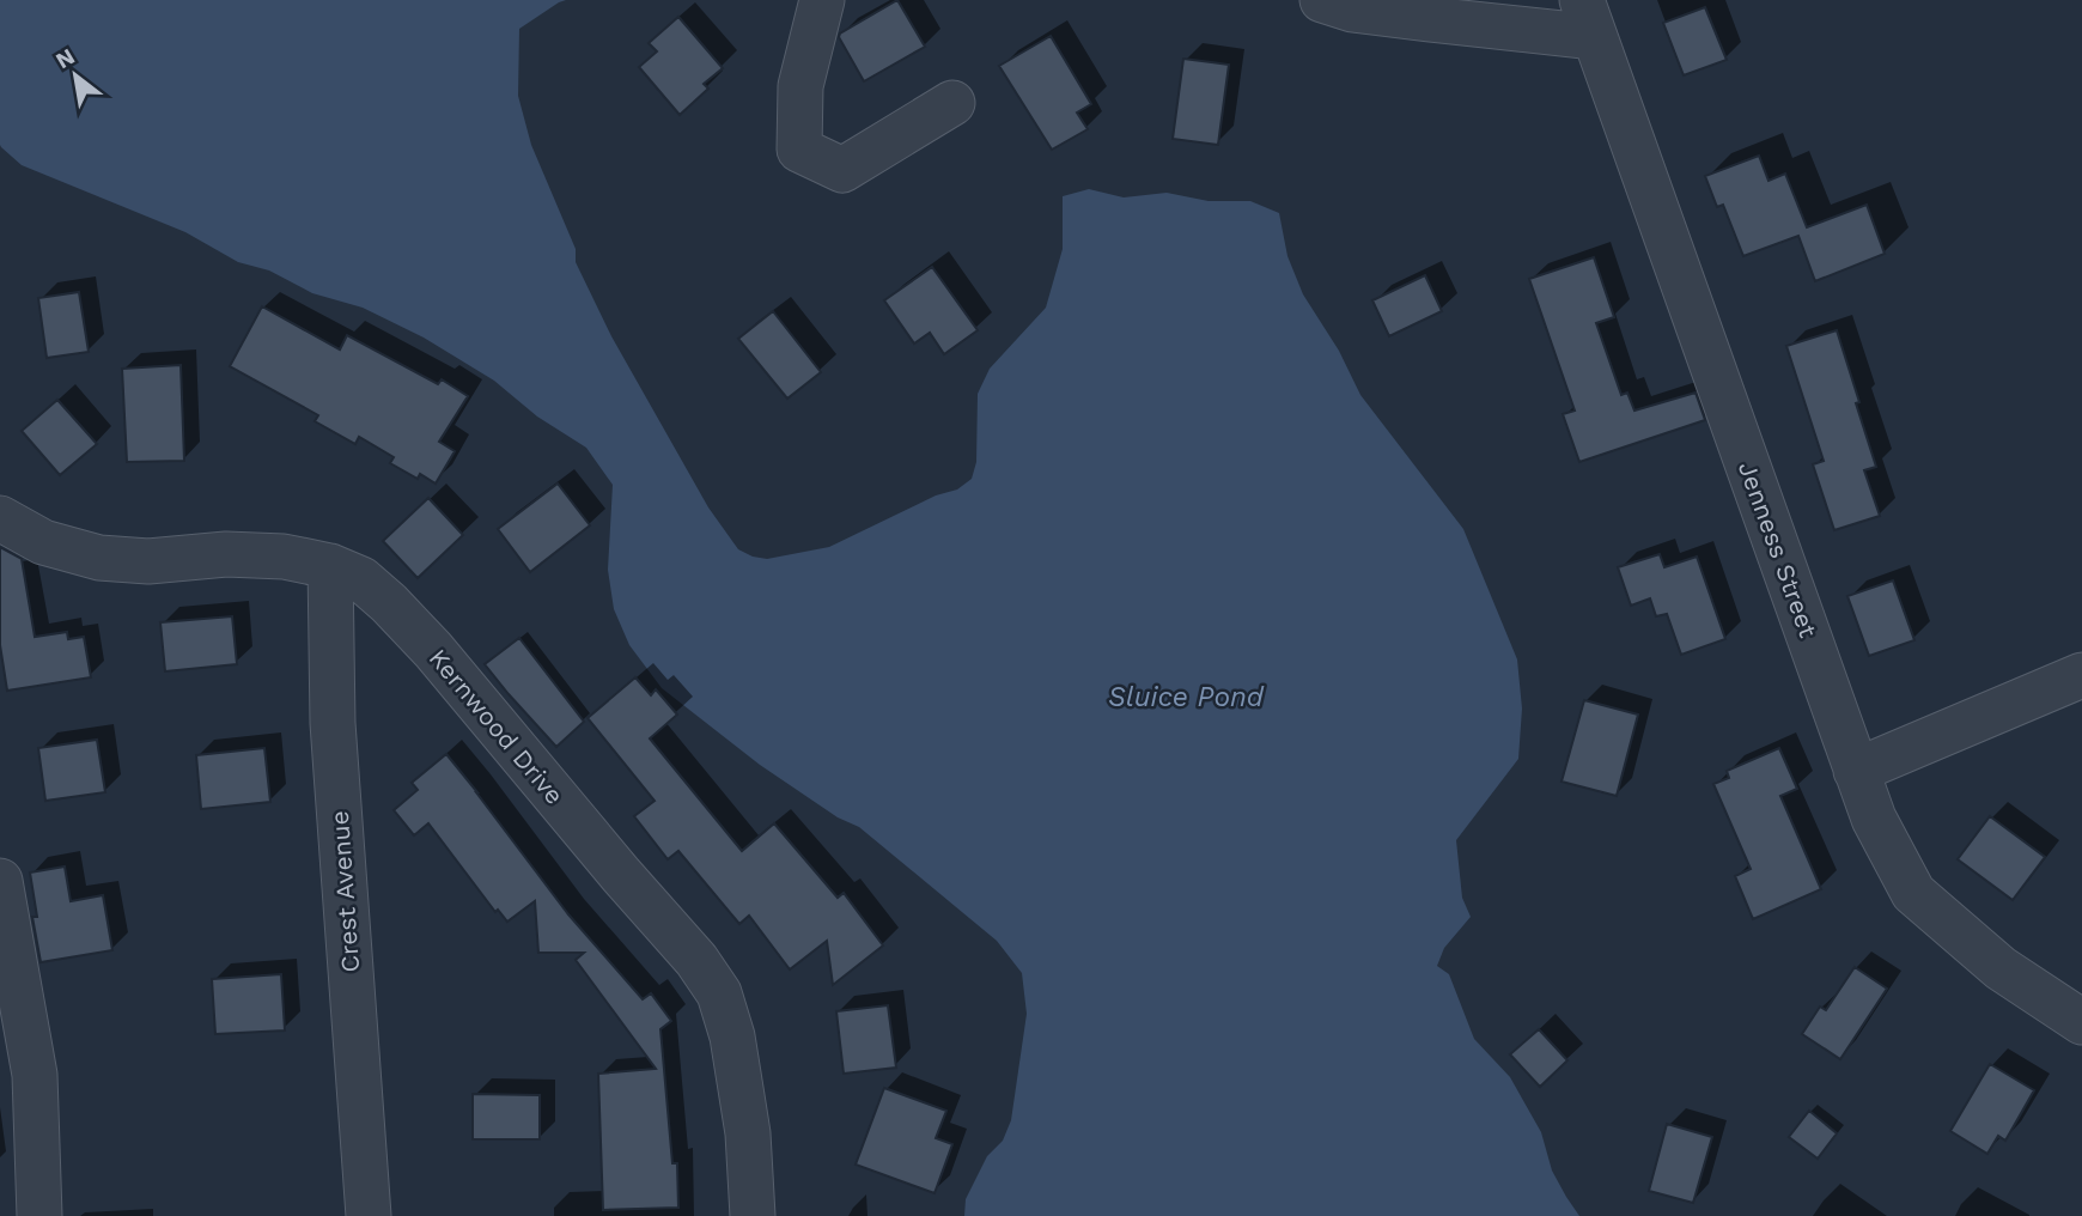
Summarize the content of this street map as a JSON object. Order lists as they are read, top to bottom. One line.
{"streets":{"street":["Jenness Street","Kernwood Drive","Crest Avenue"]},"crossings":[["Kernwood Drive","Crest Avenue"]],"water":["Sluice Pond"],"north":"top left"}
